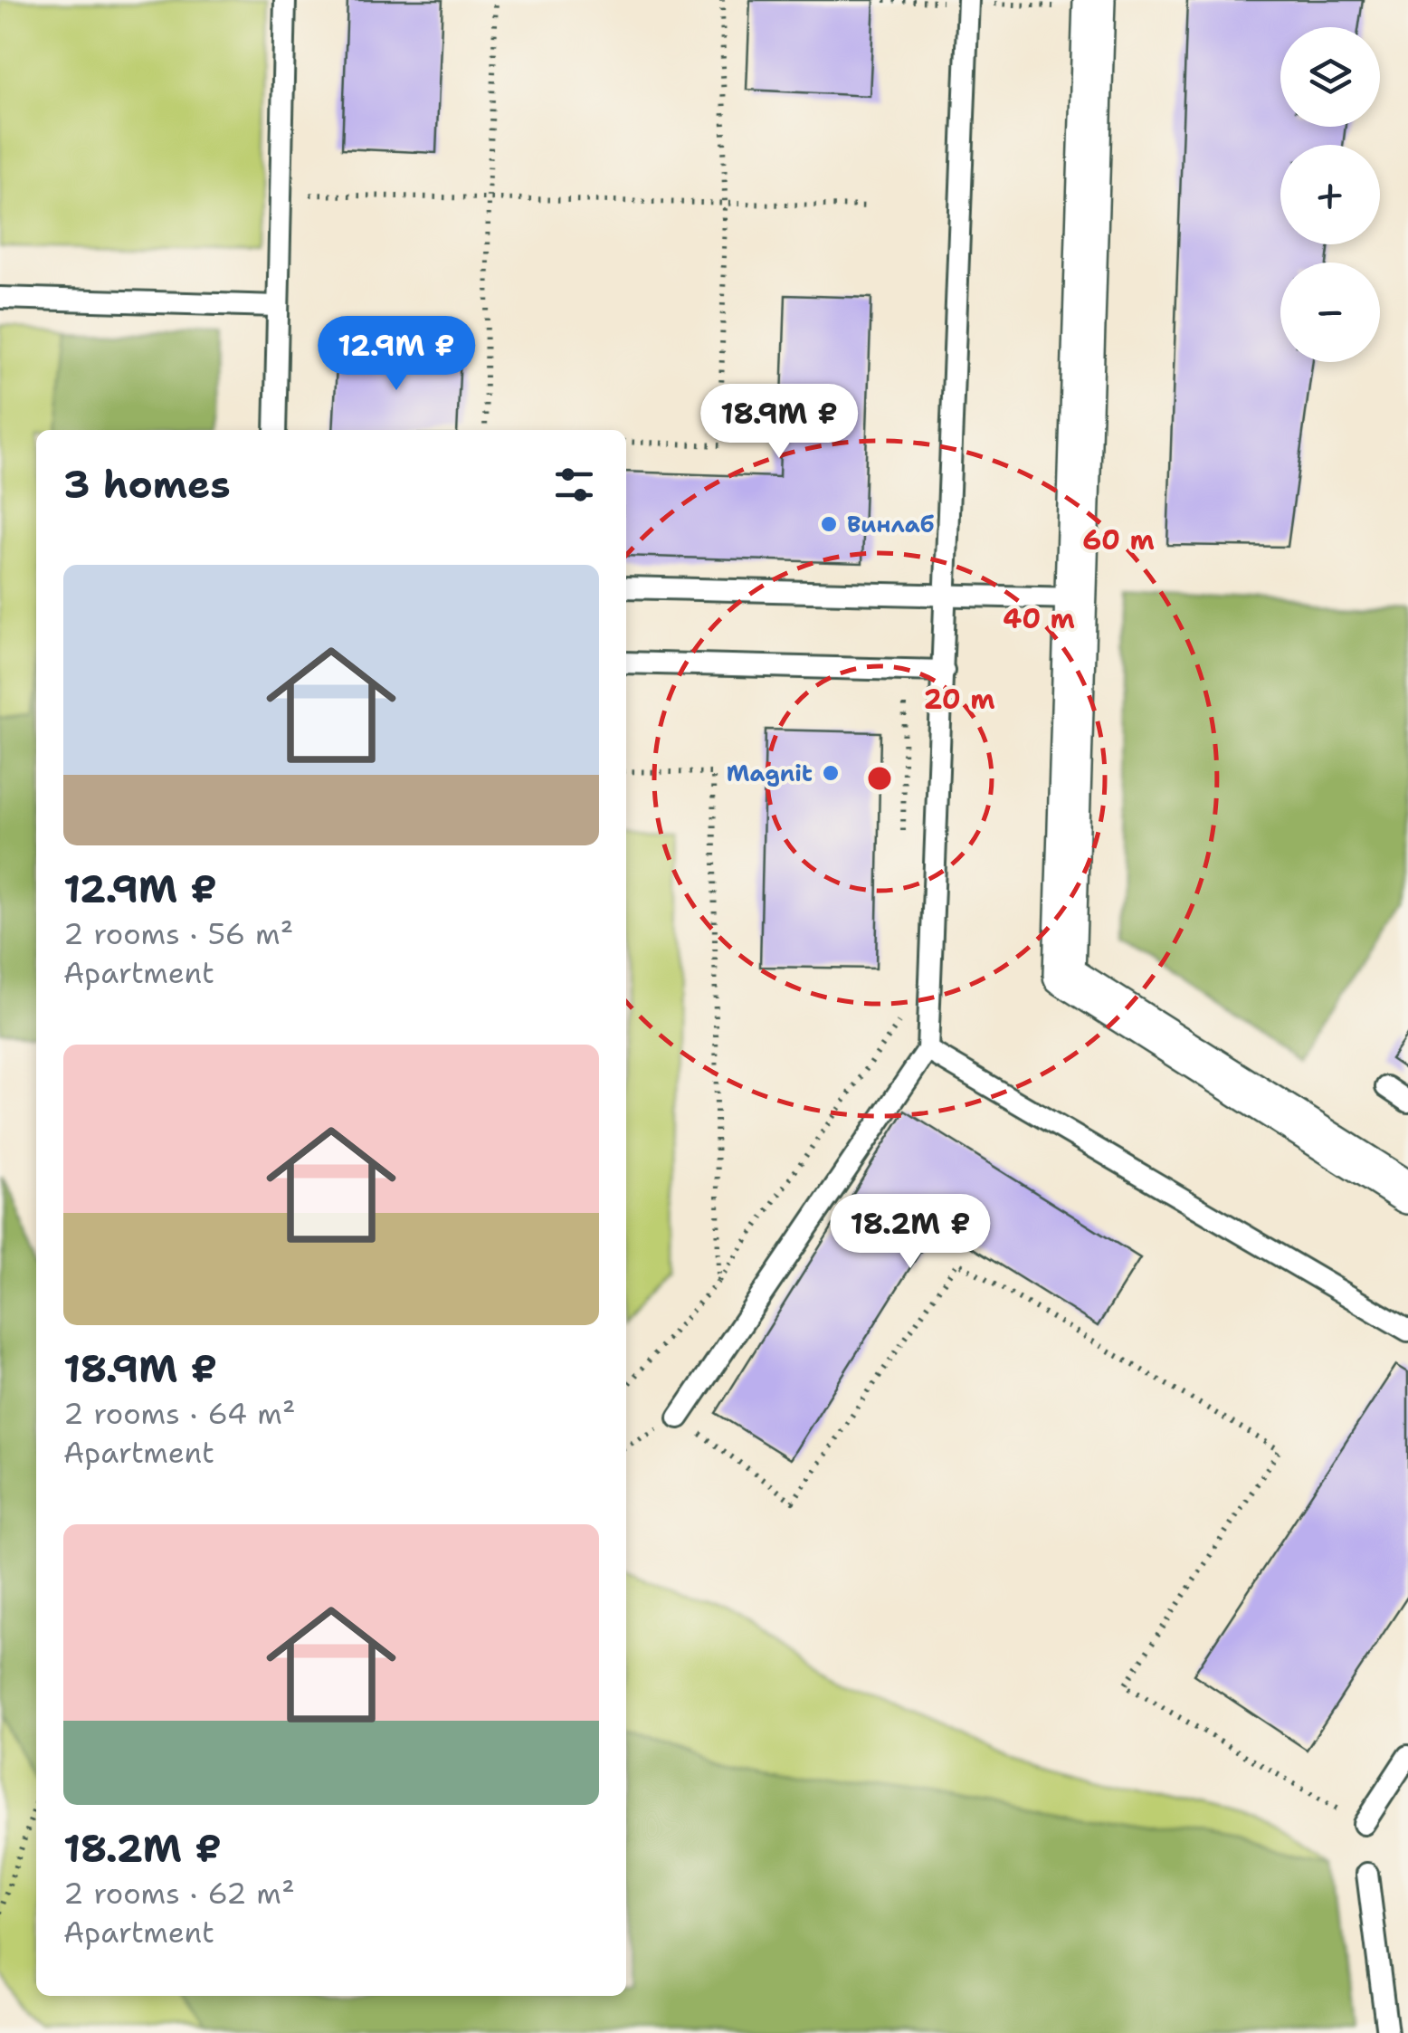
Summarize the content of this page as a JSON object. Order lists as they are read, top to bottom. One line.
{"places":["Винлаб","Magnit"],"page":{"map_buttons":["+","−"],"price":["12.9M ₽","18.9M ₽","18.2M ₽"],"heading":"3 homes","list":[{"name":"12.9M ₽","note":"2 rooms · 56 m² · Apartment"},{"name":"18.9M ₽","note":"2 rooms · 64 m² · Apartment"},{"name":"18.2M ₽","note":"2 rooms · 62 m² · Apartment"}]},"rings":["60 m","40 m","20 m"]}
